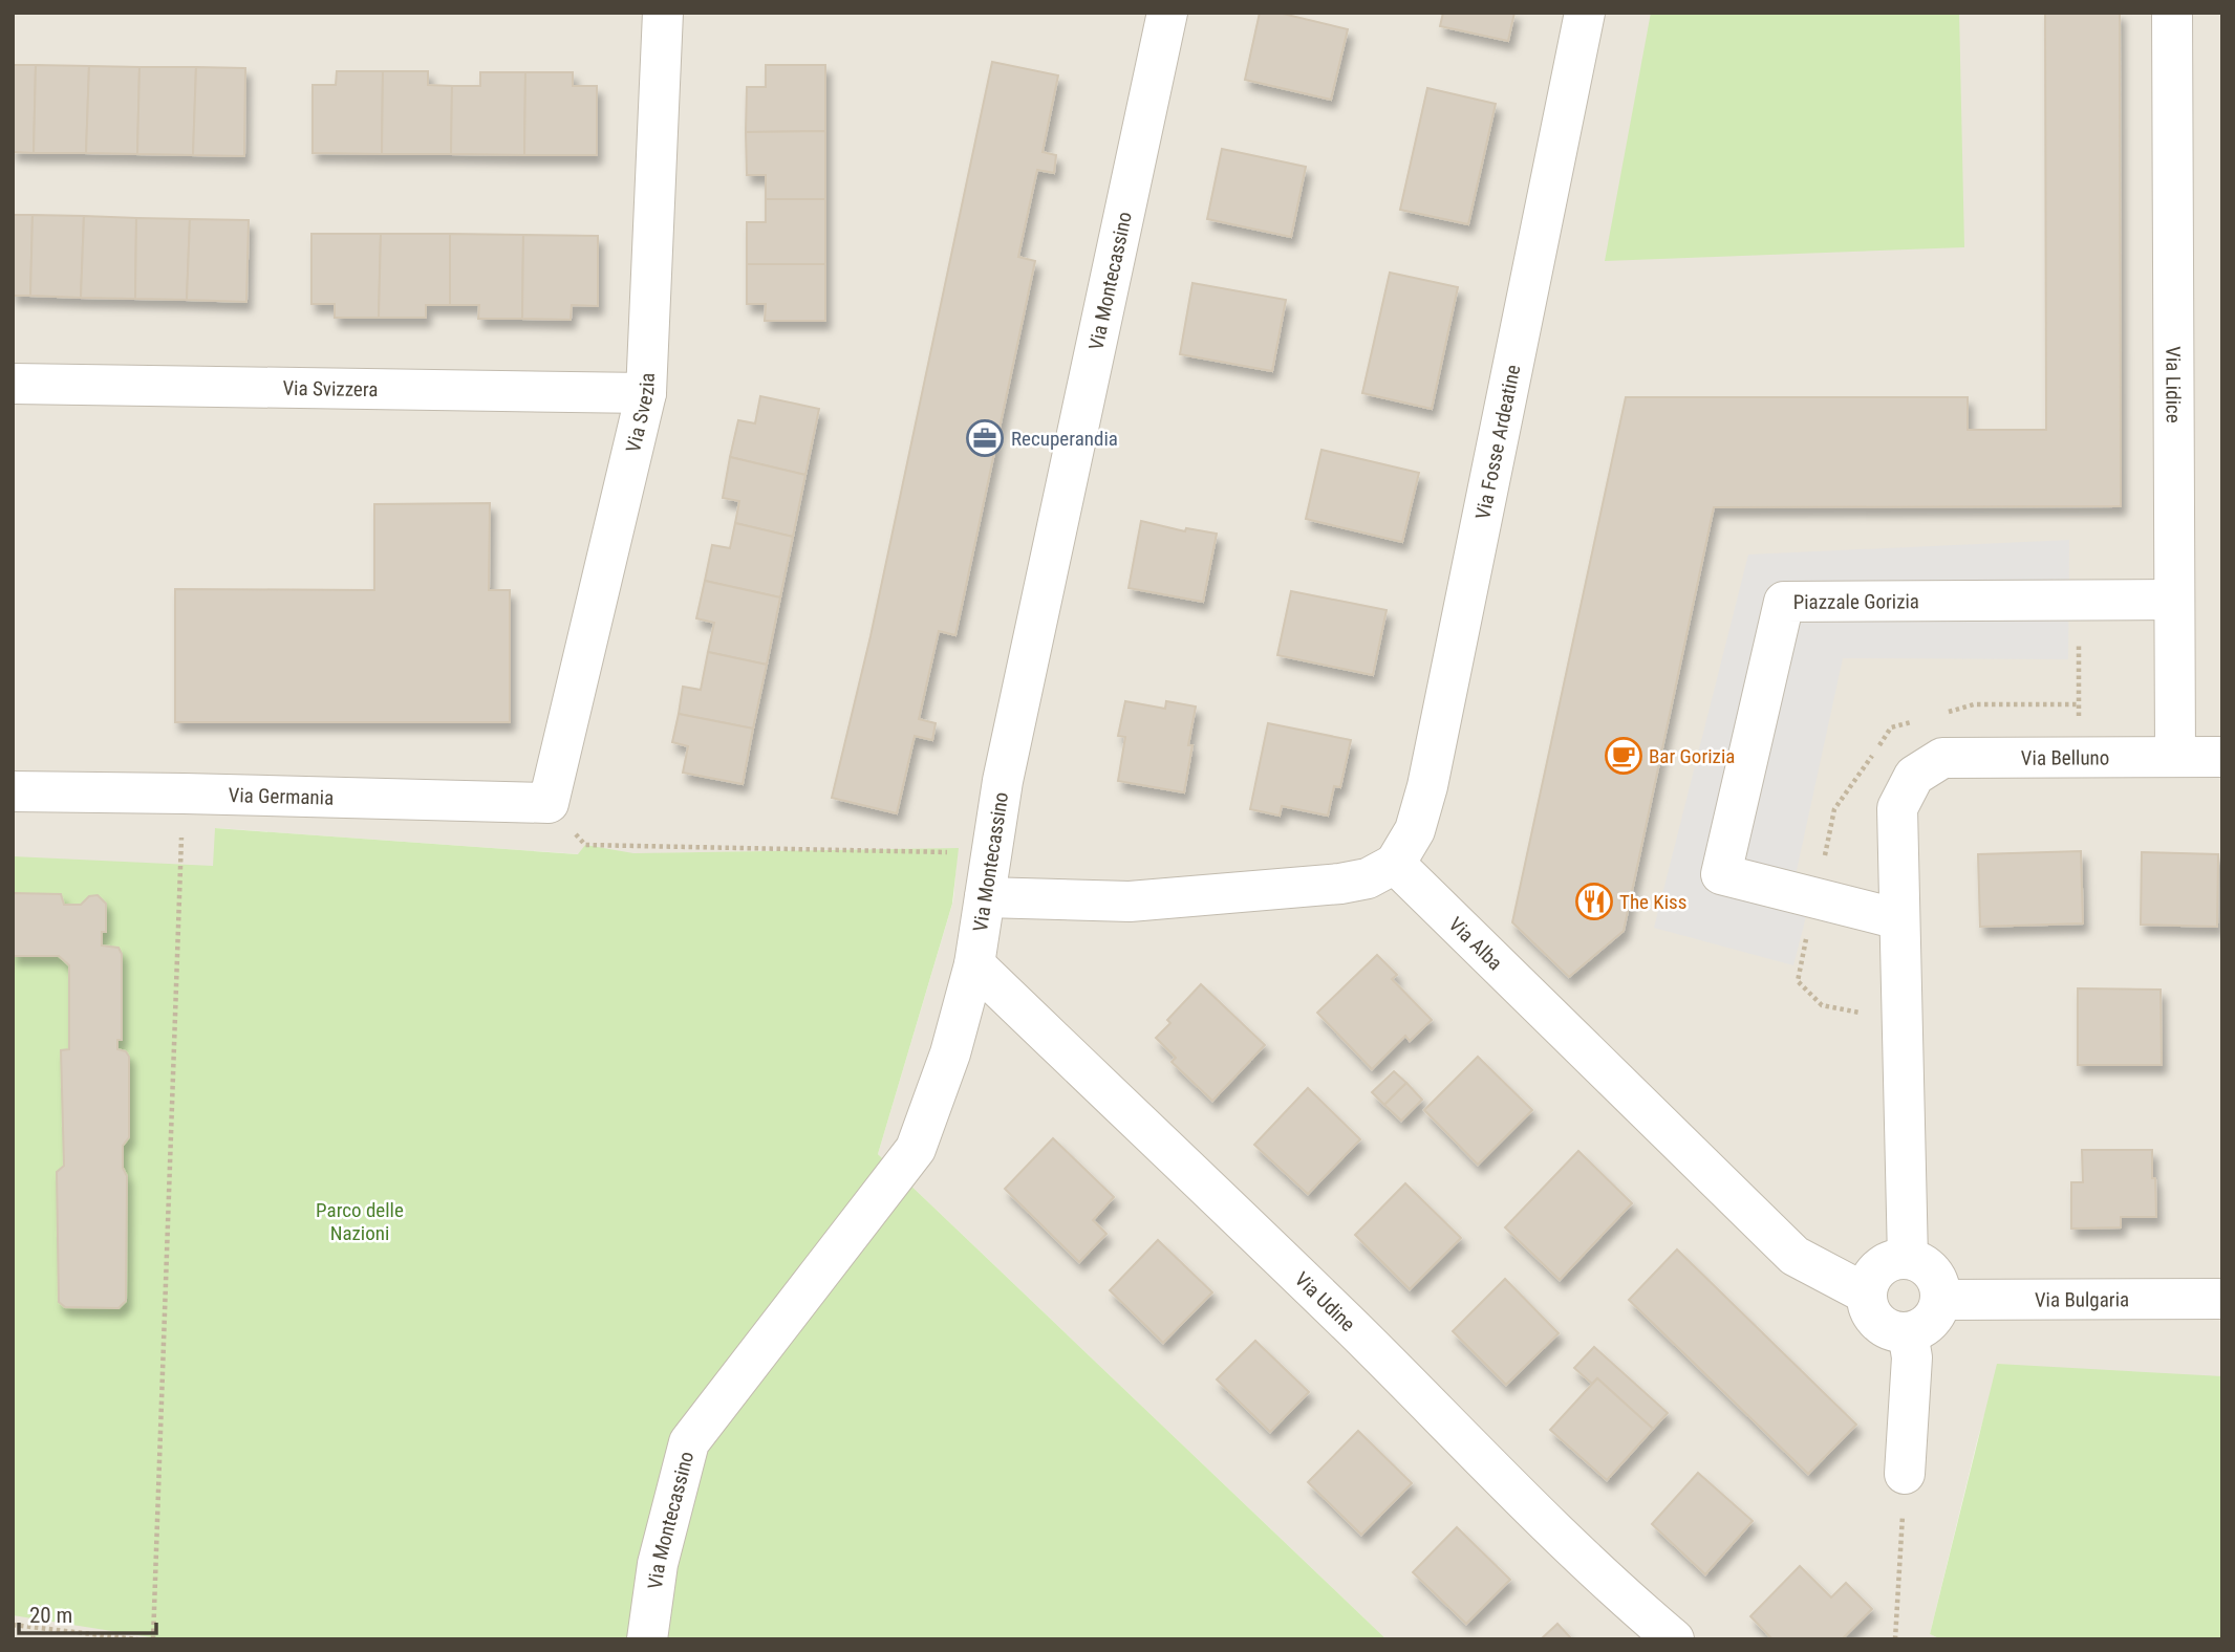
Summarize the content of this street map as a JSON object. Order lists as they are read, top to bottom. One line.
{"streets":{"street":["Via Montecassino","Via Lidice","Via Svizzera","Via Svezia","Via Fosse Ardeatine","Piazzale Gorizia","Via Belluno","Via Germania","Via Alba","Via Bulgaria","Via Udine"]},"crossings":[["Via Montecassino","Via Udine"],["Via Lidice","Piazzale Gorizia"],["Via Lidice","Via Belluno"],["Via Svizzera","Via Svezia"],["Via Svezia","Via Germania"],["Via Fosse Ardeatine","Via Alba"],["Piazzale Gorizia","Via Belluno"],["Via Alba","Via Bulgaria"]],"parks":["Parco delle Nazioni"],"places":{"office":["Recuperandia"],"cafe":["Bar Gorizia"],"restaurant":["The Kiss"]},"scale_bar":"20 m"}
